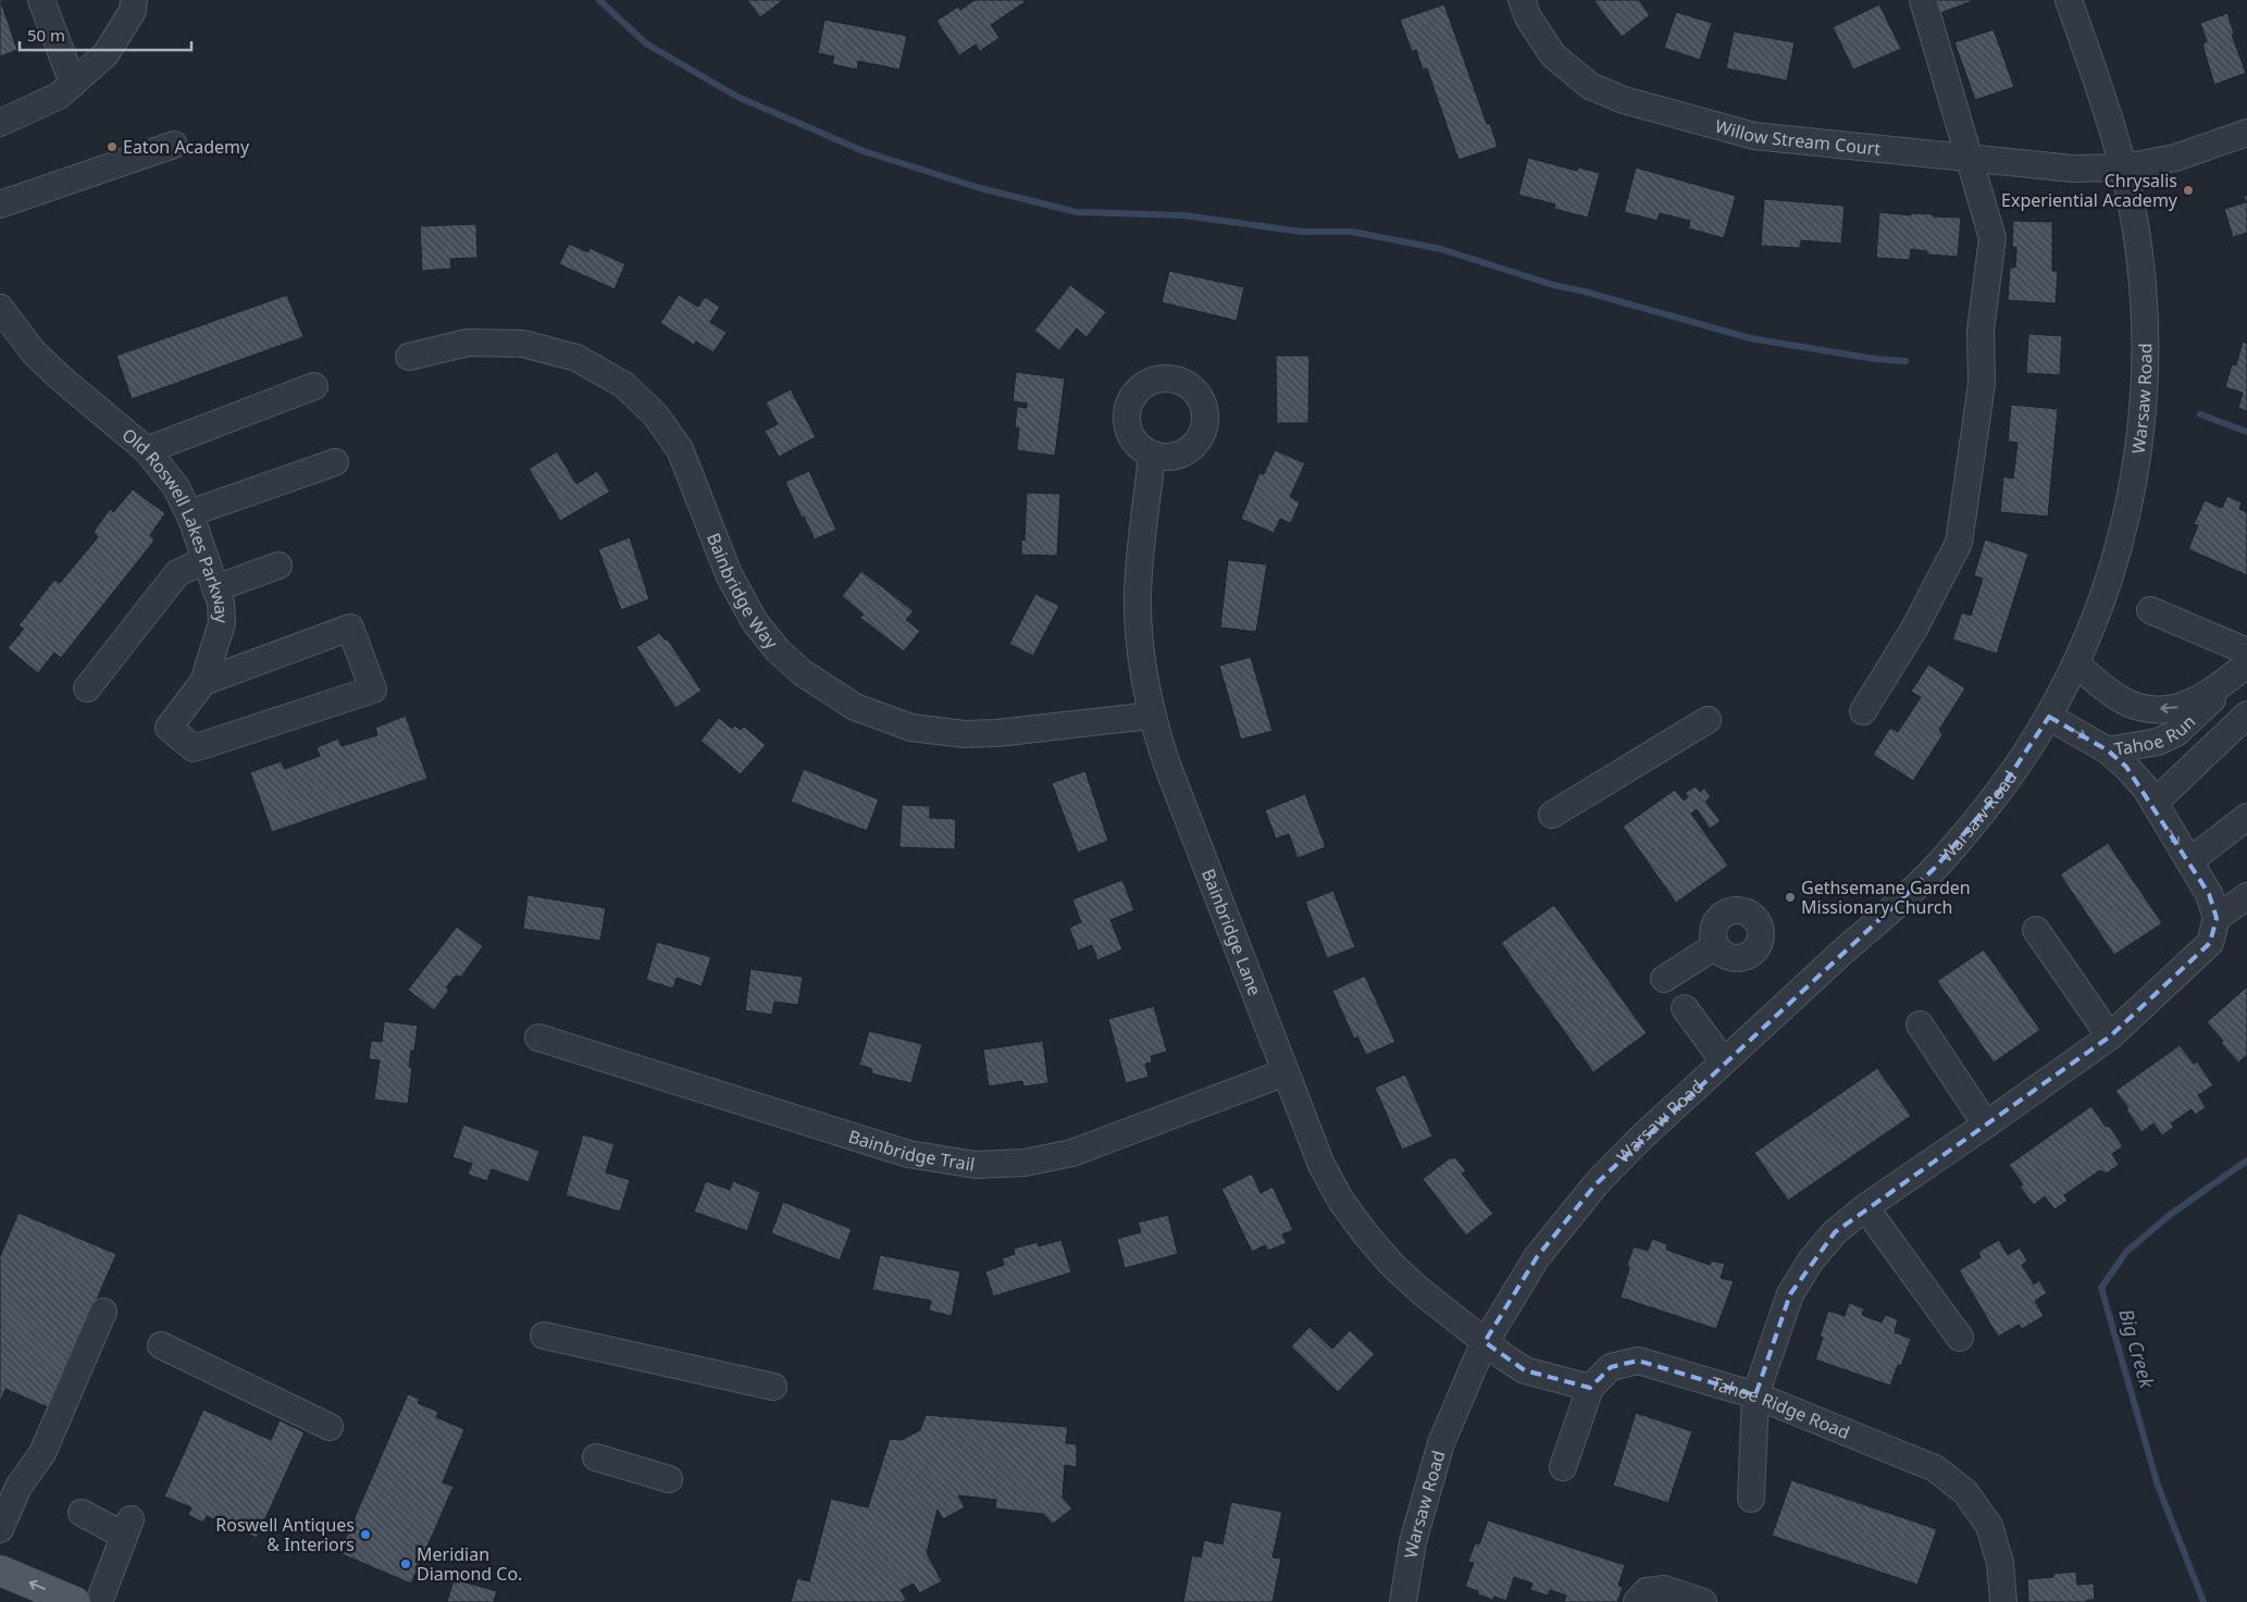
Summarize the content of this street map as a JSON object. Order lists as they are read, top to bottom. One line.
{"streets":{"street":["Willow Stream Court","Warsaw Road","Old Roswell Lakes Parkway","Bainbridge Way","Tahoe Run","Bainbridge Lane","Bainbridge Trail","Tahoe Ridge Road"]},"crossings":[["Willow Stream Court","Warsaw Road"],["Warsaw Road","Tahoe Run"],["Warsaw Road","Bainbridge Lane"],["Bainbridge Way","Bainbridge Lane"],["Bainbridge Lane","Bainbridge Trail"]],"water":["Big Creek"],"places":["Eaton Academy","Chrysalis Experiential Academy","Gethsemane Garden Missionary Church","Roswell Antiques & Interiors","Meridian Diamond Co."],"scale_bar":"50 m"}
